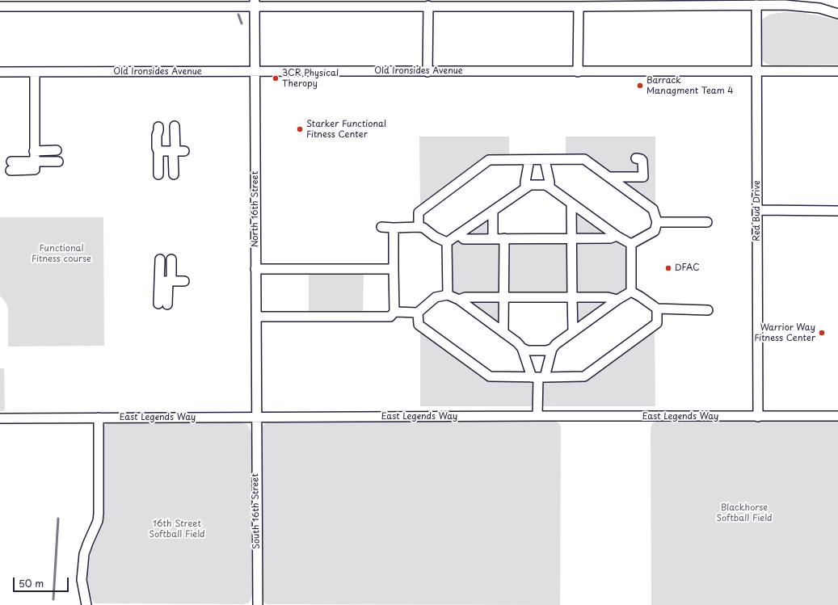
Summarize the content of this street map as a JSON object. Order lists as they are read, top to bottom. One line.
{"streets":{"street":["Old Ironsides Avenue","North 16th Street","Red Bud Drive","East Legends Way","South 16th Street"]},"crossings":[["Old Ironsides Avenue","North 16th Street"],["Old Ironsides Avenue","Red Bud Drive"],["North 16th Street","East Legends Way"],["North 16th Street","South 16th Street"],["Red Bud Drive","East Legends Way"],["East Legends Way","South 16th Street"]],"parks":["Functional Fitness course","Blackhorse Softball Field","16th Street Softball Field"],"places":["3CR Physical Theropy","Barrack Managment Team 4","Starker Functional Fitness Center","DFAC","Warrior Way Fitness Center"],"scale_bar":"50 m"}
